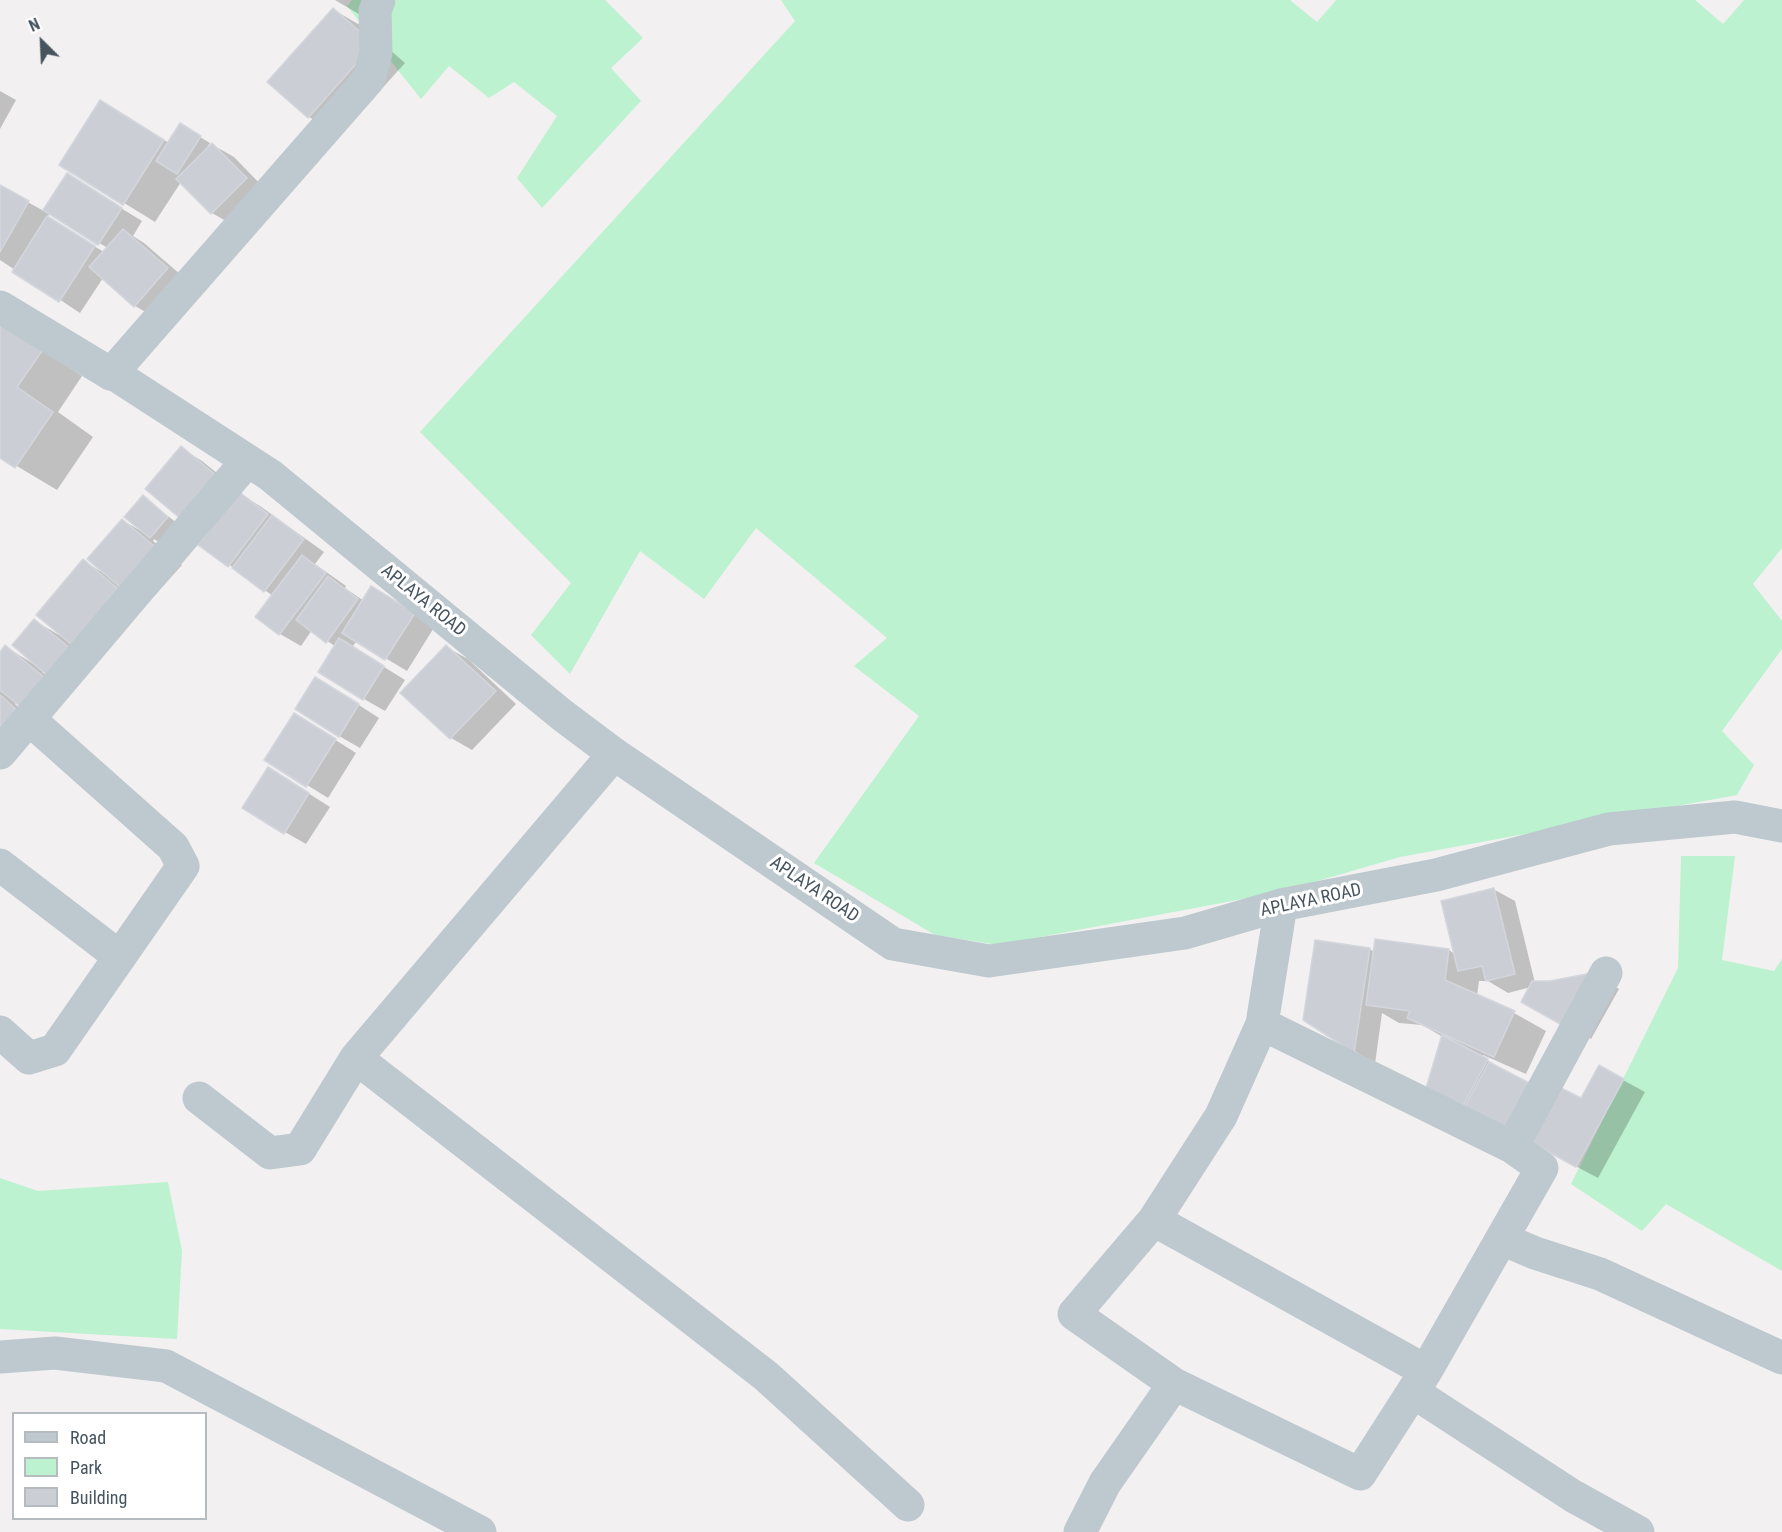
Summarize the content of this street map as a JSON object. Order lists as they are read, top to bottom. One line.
{"streets":{"street":["APLAYA ROAD"]},"legend":["Road","Park","Building"],"north":"top left"}
